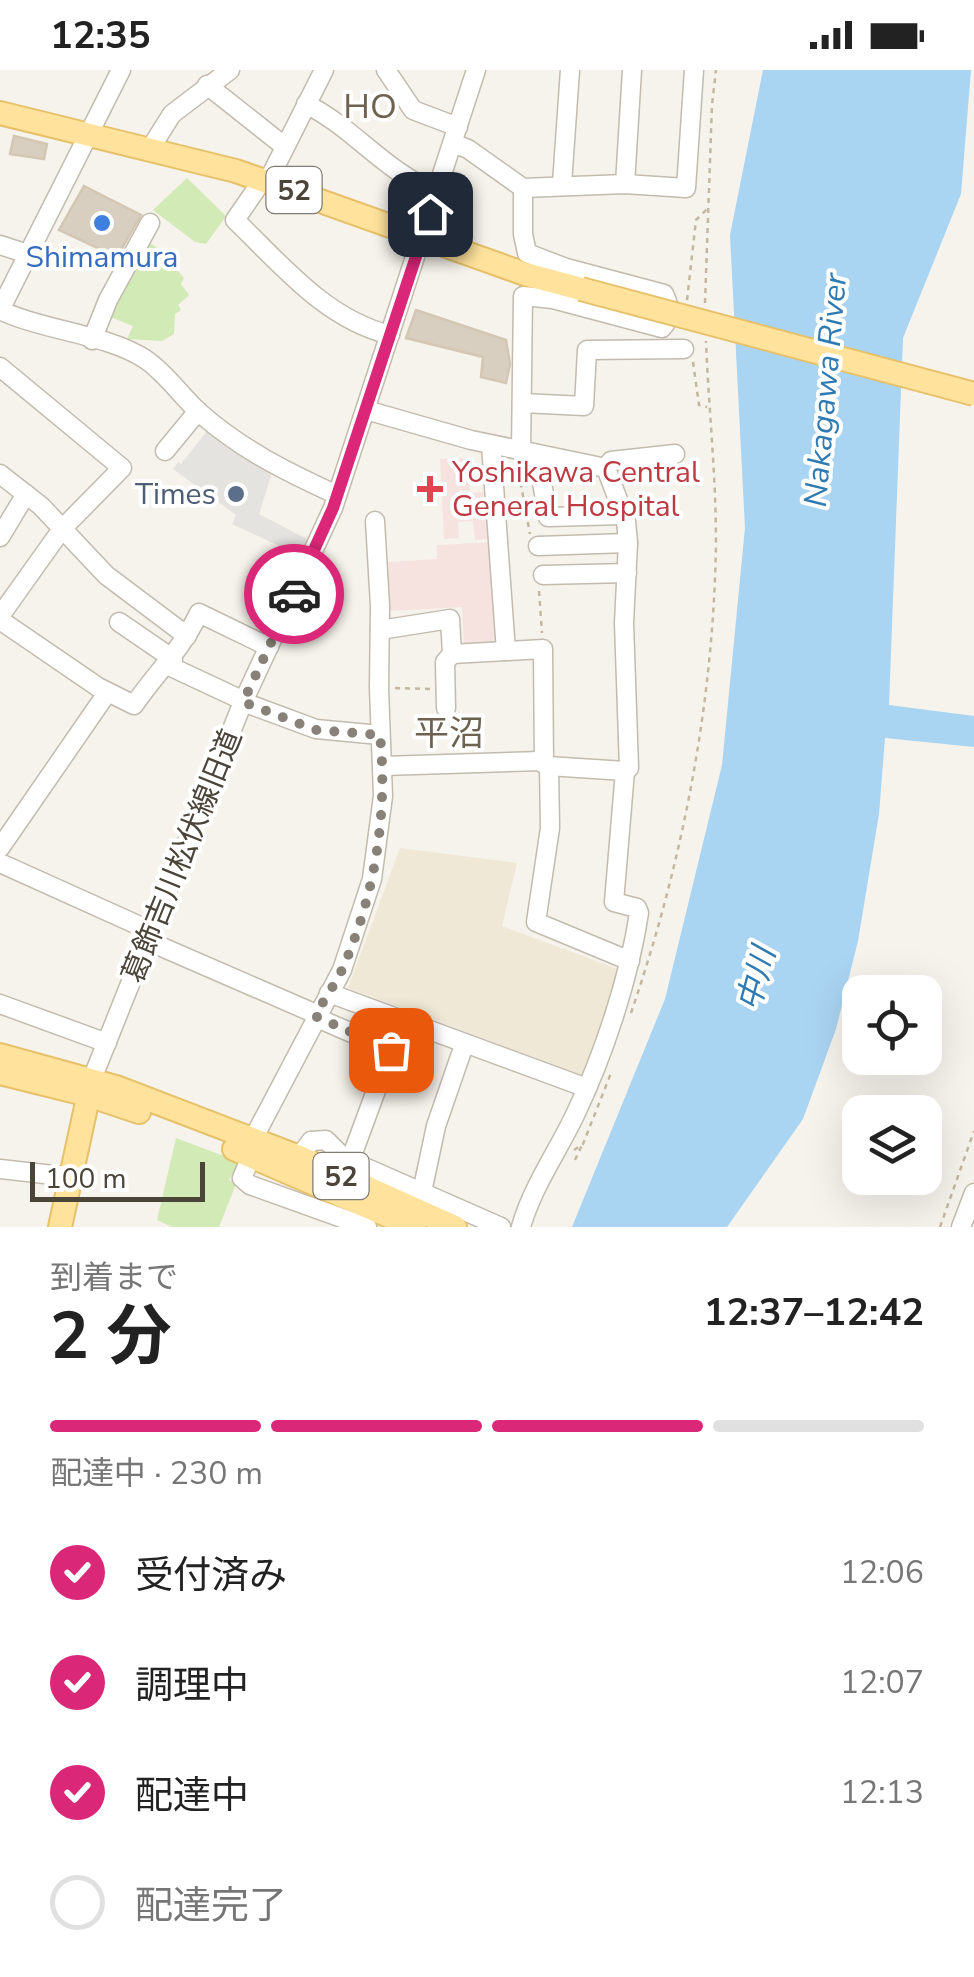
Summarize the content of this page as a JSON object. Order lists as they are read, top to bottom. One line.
{"streets":{"main road":["52"],"street":["葛飾吉川松伏線旧道"]},"crossings":[["52","葛飾吉川松伏線旧道"]],"districts":["HO","平沼"],"water":["Nakagawa River","中川"],"places":{"other":["Shimamura","Times"],"health":["Yoshikawa Central General Hospital"]},"scale_bar":"100 m","page":{"status":"12:35","scale":"100 m","heading":["2 分","到着まで","12:37–12:42"],"bar":"配達中 · 230 m","list":[["受付済み","12:06"],["調理中","12:07"],["配達中","12:13"],"配達完了"]}}
